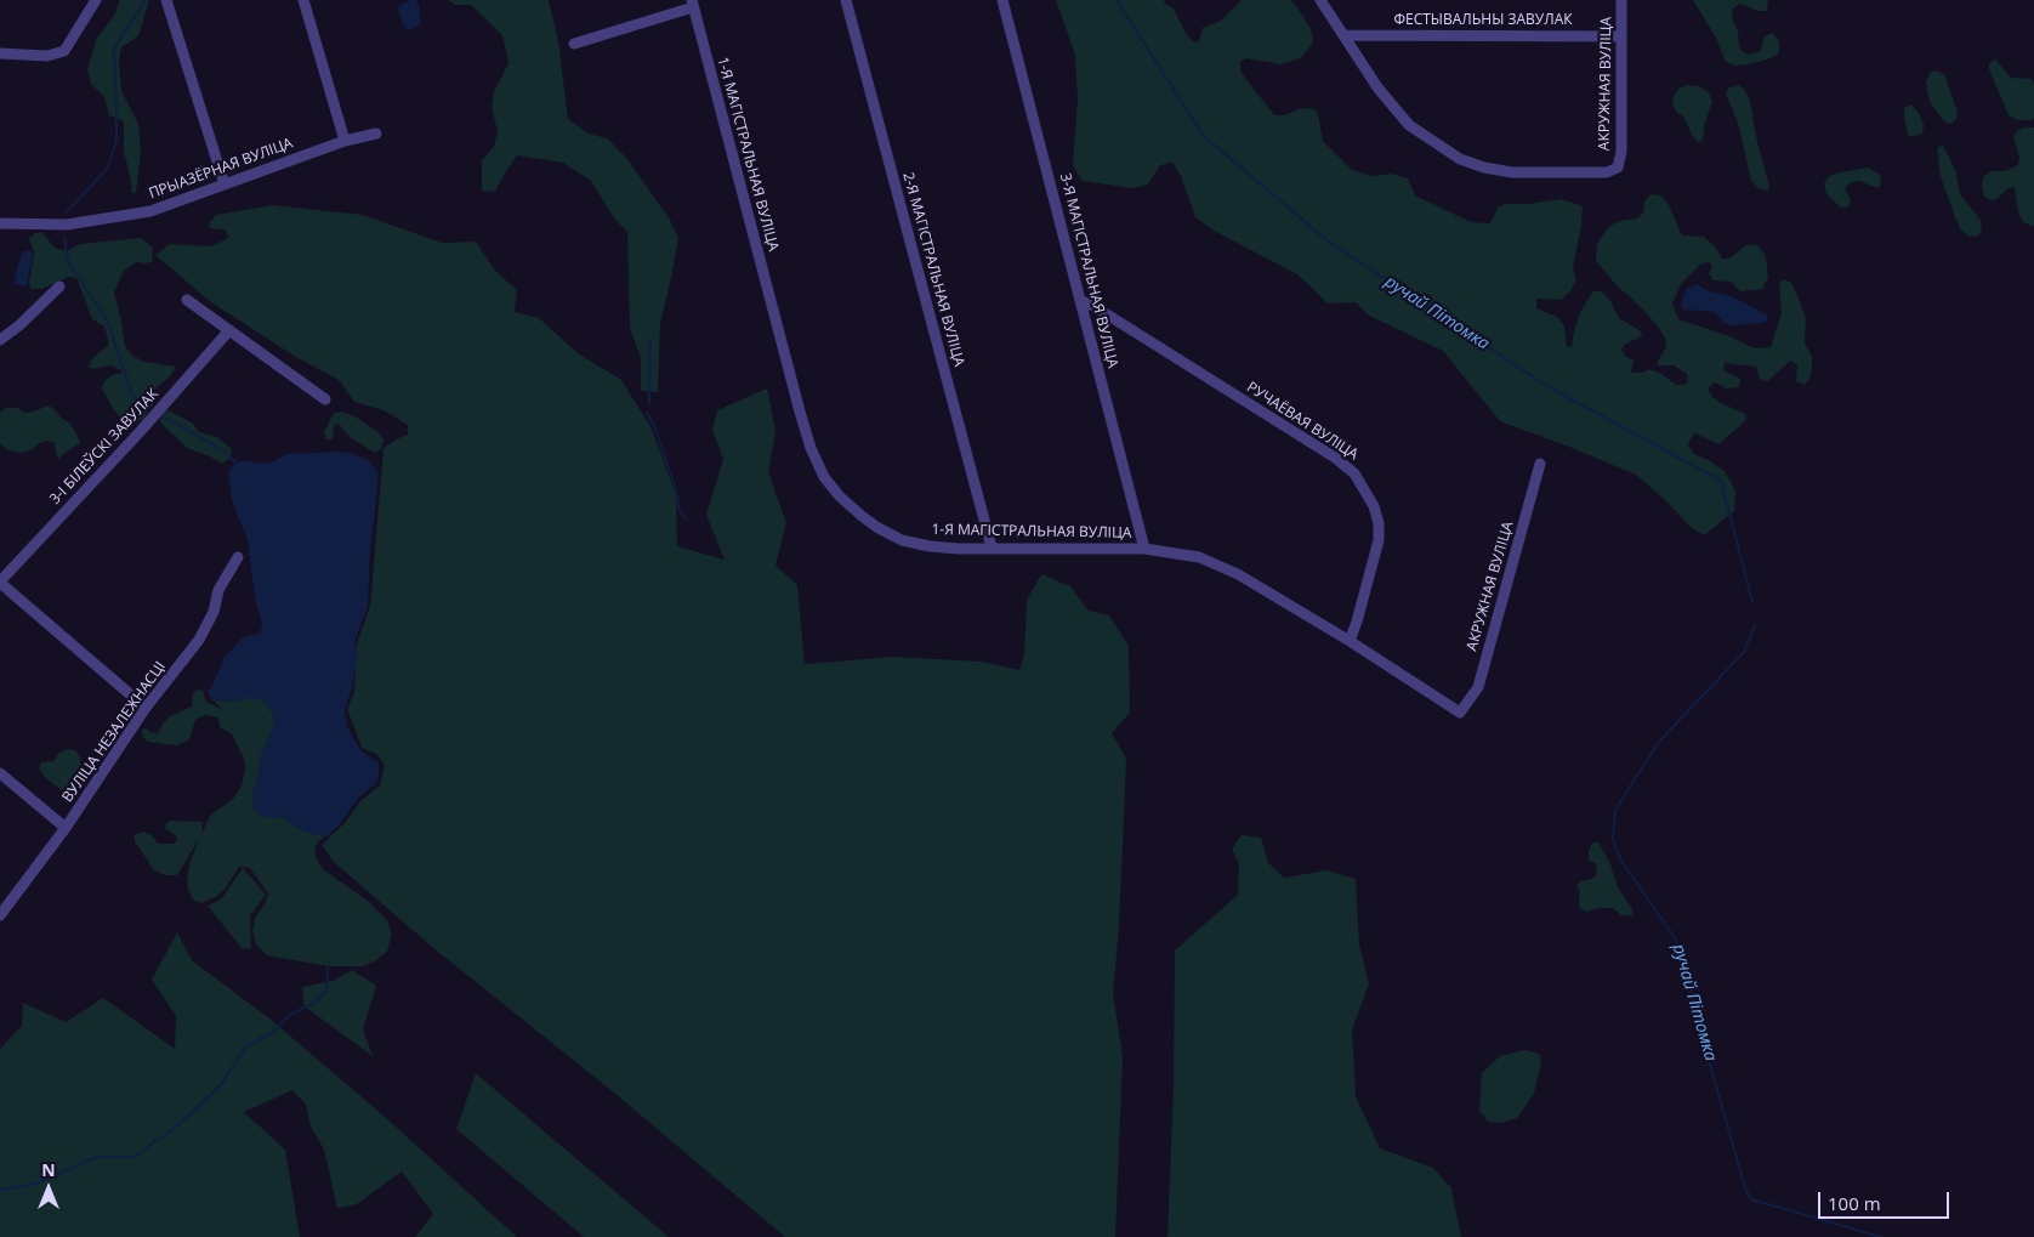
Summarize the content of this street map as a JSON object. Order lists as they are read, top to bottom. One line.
{"streets":{"street":["ФЕСТЫВАЛЬНЫ ЗАВУЛАК","АКРУЖНАЯ ВУЛІЦА","1-Я МАГІСТРАЛЬНАЯ ВУЛІЦА","ПРЫАЗЁРНАЯ ВУЛІЦА","2-Я МАГІСТРАЛЬНАЯ ВУЛІЦА","3-Я МАГІСТРАЛЬНАЯ ВУЛІЦА","РУЧАЁВАЯ ВУЛІЦА","3-І БІЛЕЎСКІ ЗАВУЛАК","ВУЛІЦА НЕЗАЛЕЖНАСЦІ"]},"crossings":[["ФЕСТЫВАЛЬНЫ ЗАВУЛАК","АКРУЖНАЯ ВУЛІЦА"],["АКРУЖНАЯ ВУЛІЦА","1-Я МАГІСТРАЛЬНАЯ ВУЛІЦА"],["1-Я МАГІСТРАЛЬНАЯ ВУЛІЦА","2-Я МАГІСТРАЛЬНАЯ ВУЛІЦА"],["1-Я МАГІСТРАЛЬНАЯ ВУЛІЦА","3-Я МАГІСТРАЛЬНАЯ ВУЛІЦА"],["1-Я МАГІСТРАЛЬНАЯ ВУЛІЦА","РУЧАЁВАЯ ВУЛІЦА"],["3-Я МАГІСТРАЛЬНАЯ ВУЛІЦА","РУЧАЁВАЯ ВУЛІЦА"]],"water":["ручай Пітомка"],"scale_bar":"100 m","north":"top"}
